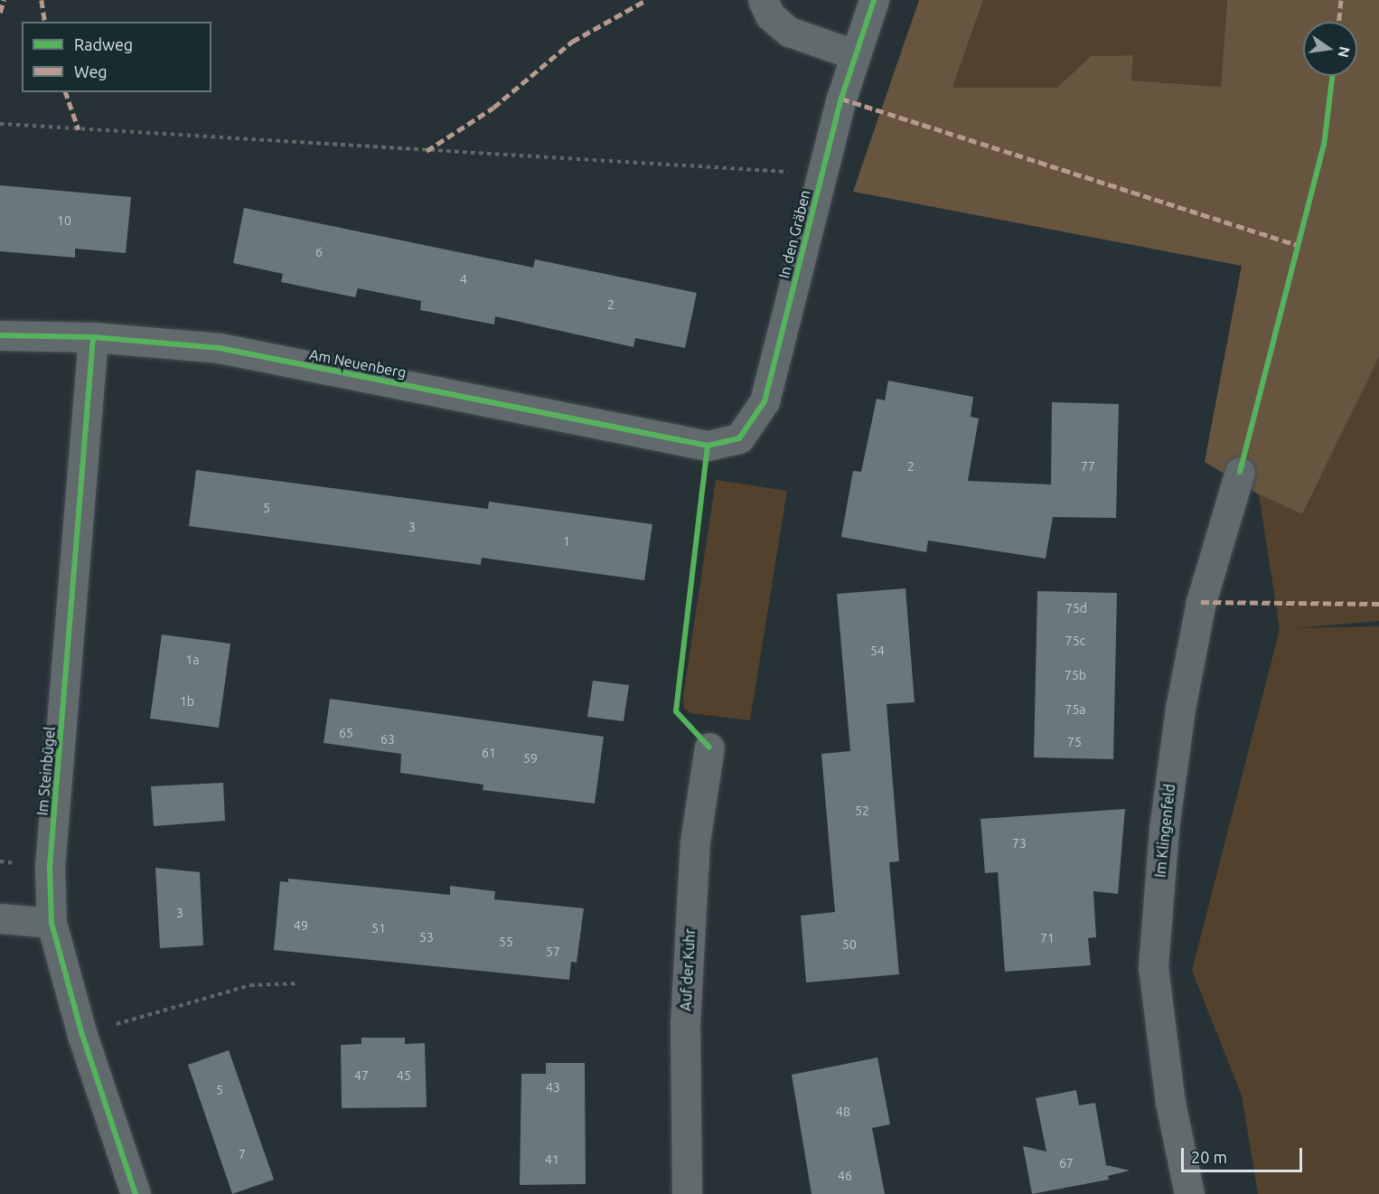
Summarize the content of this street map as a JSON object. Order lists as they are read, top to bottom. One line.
{"streets":{"street":["In den Gräben","Am Neuenberg","Im Steinbügel","Im Klingenfeld","Auf der Kuhr"]},"crossings":[["In den Gräben","Am Neuenberg"],["Am Neuenberg","Im Steinbügel"]],"house_numbers":["10","6","4","2","2","77","5","3","1","75d","75c","54","1a","75b","1b","75a","65","63","75","61","59","52","73","3","49","51","53","71","55","50","57","47","45","43","5","48","7","41","67","46"],"legend":["Radweg","Weg"],"scale_bar":"20 m","north":"right"}
